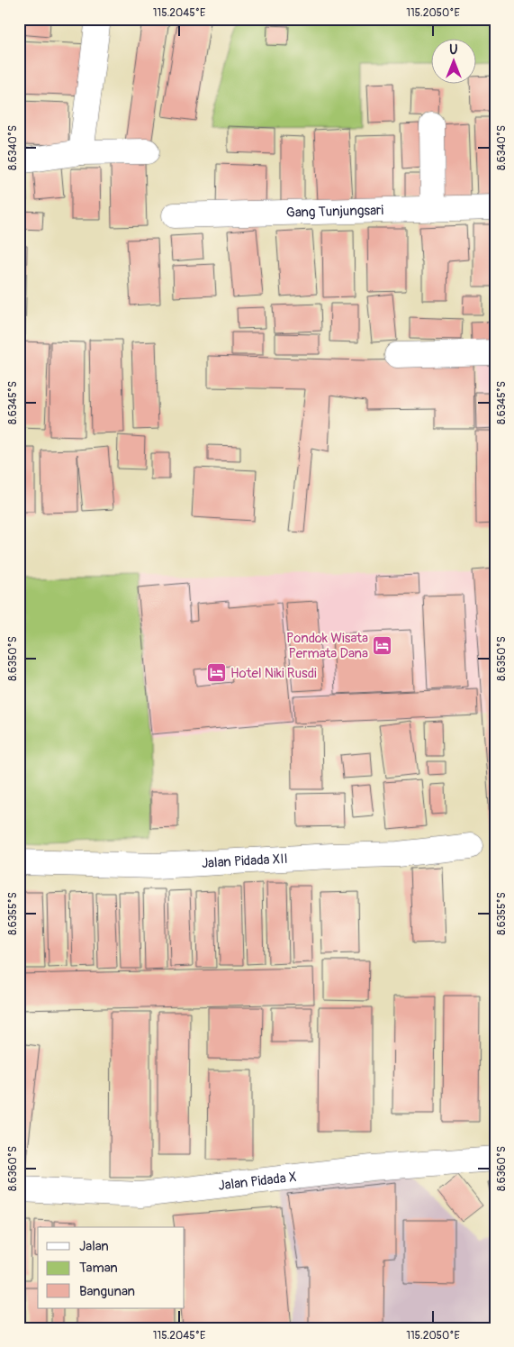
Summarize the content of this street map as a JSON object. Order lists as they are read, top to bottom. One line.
{"streets":{"street":["Gang Tunjungsari","Jalan Pidada XII","Jalan Pidada X"]},"places":{"hotel":["Pondok Wisata Permata Dana","Hotel Niki Rusdi"]},"legend":["Jalan","Taman","Bangunan"],"north":"top","coordinates":["115.2045°E","115.2050°E","8.6340°S","8.6345°S","8.6350°S","8.6355°S","8.6360°S"]}
